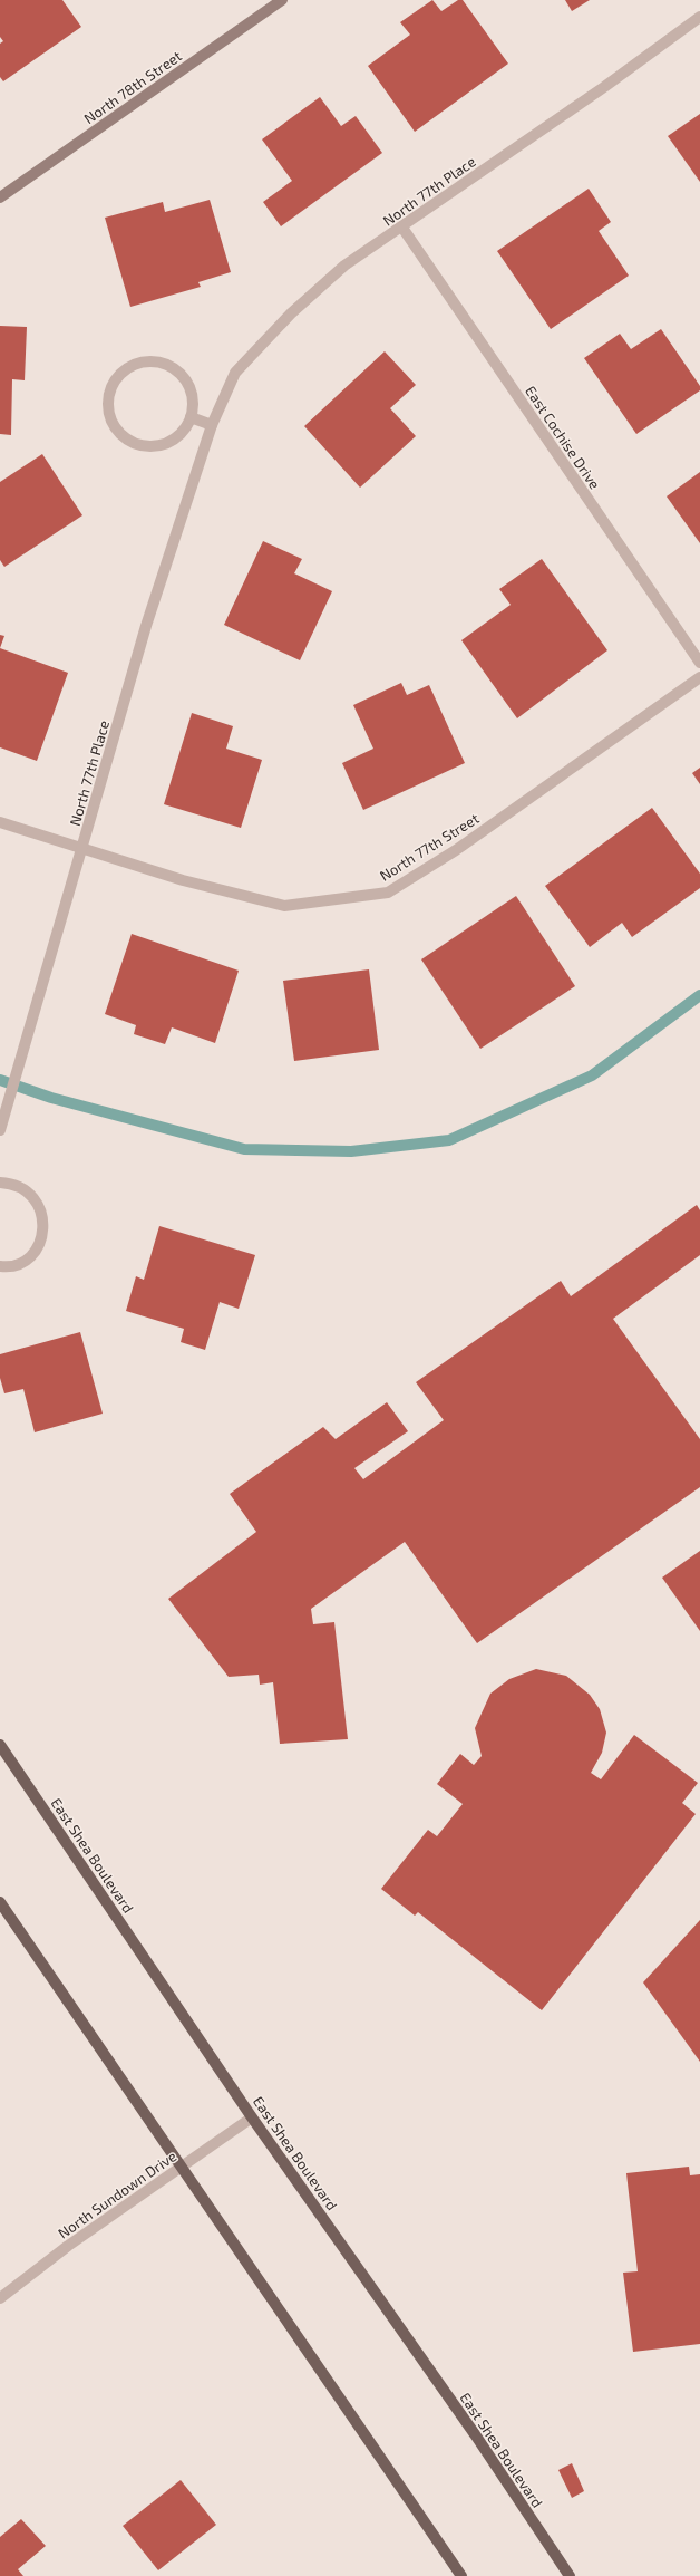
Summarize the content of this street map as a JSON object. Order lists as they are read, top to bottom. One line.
{"streets":{"main road":["East Shea Boulevard"],"street":["North 78th Street","North 77th Place","East Cochise Drive","North 77th Street","North Sundown Drive"]},"crossings":[["North 77th Place","East Cochise Drive"],["North 77th Place","North 77th Street"],["East Shea Boulevard","North Sundown Drive"]]}
